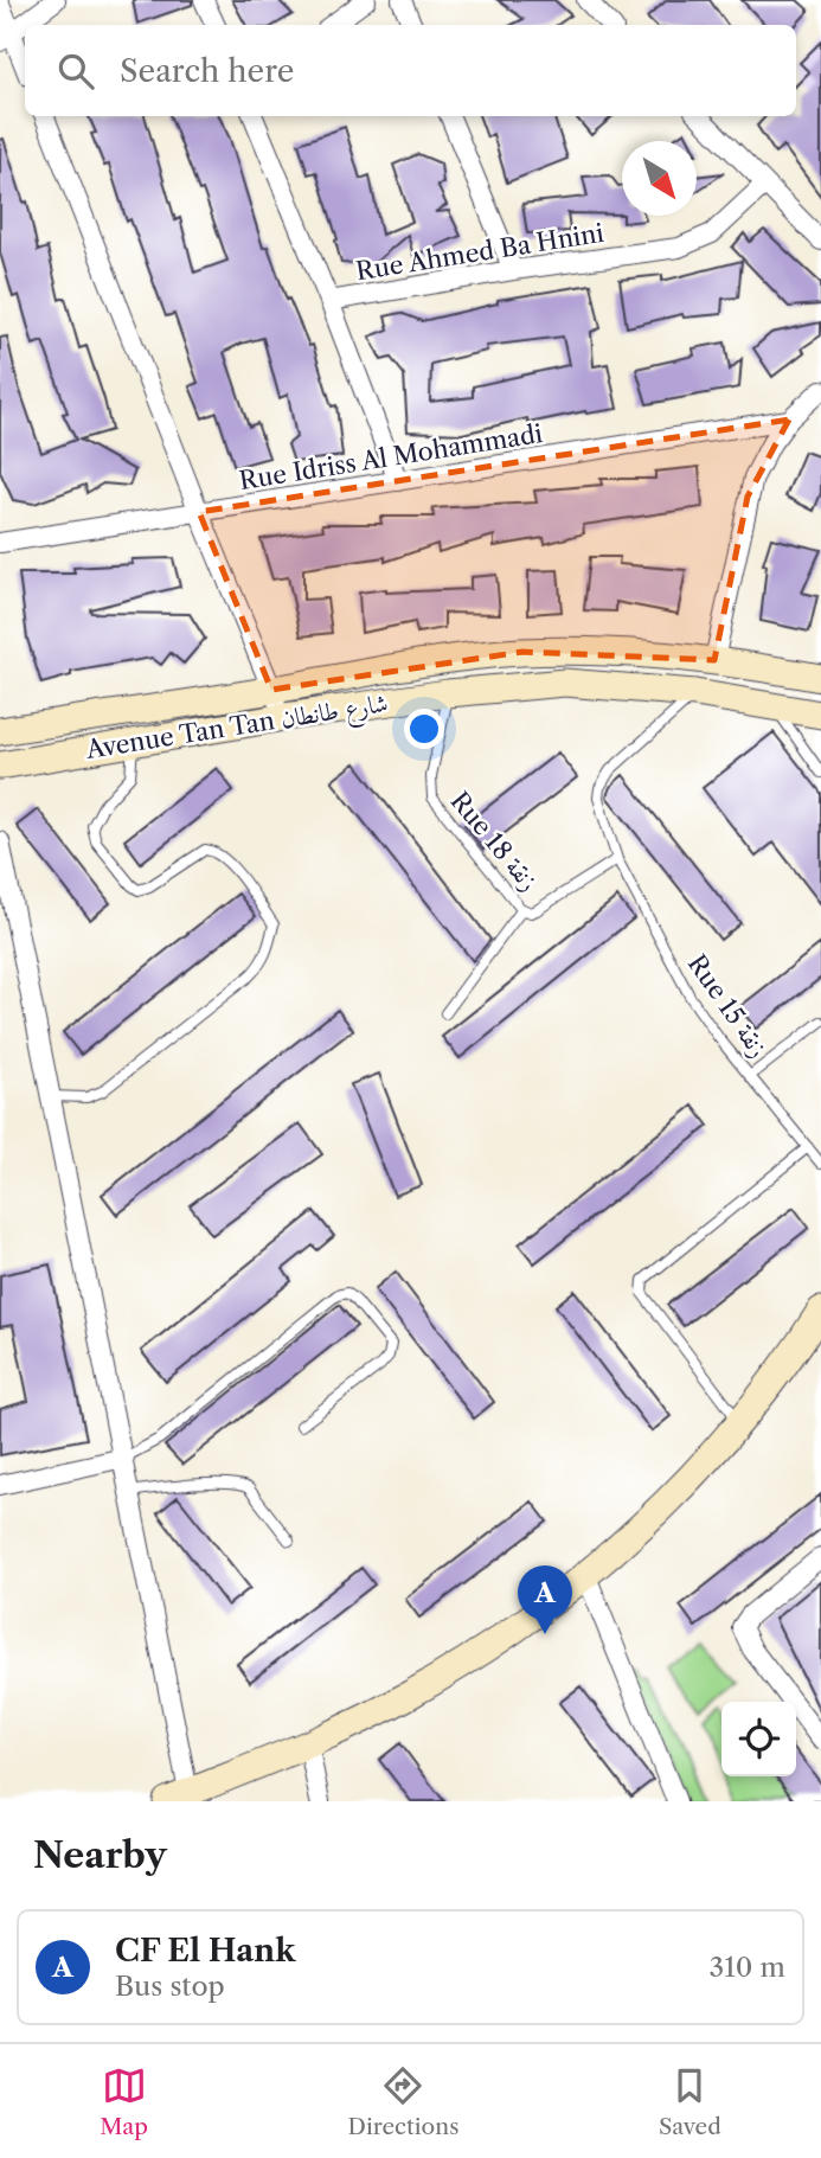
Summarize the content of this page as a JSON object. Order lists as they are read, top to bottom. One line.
{"streets":{"main road":["Avenue Tan Tan شارع طانطان"],"street":["Rue Ahmed Ba Hnini","Rue Idriss Al Mohammadi"],"lane":["Rue 18 زنقة","Rue 15 زنقة"]},"crossings":[["Avenue Tan Tan شارع طانطان","Rue 18 زنقة"],["Avenue Tan Tan شارع طانطان","Rue 15 زنقة"],["Rue 18 زنقة","Rue 15 زنقة"]],"north":"bottom right","page":{"search":"Search here","pins":"A","heading":"Nearby","list":[{"mark":"A","name":"CF El Hank","note":"Bus stop","value":"310 m"}],"nav":["Map","Directions","Saved"]}}
